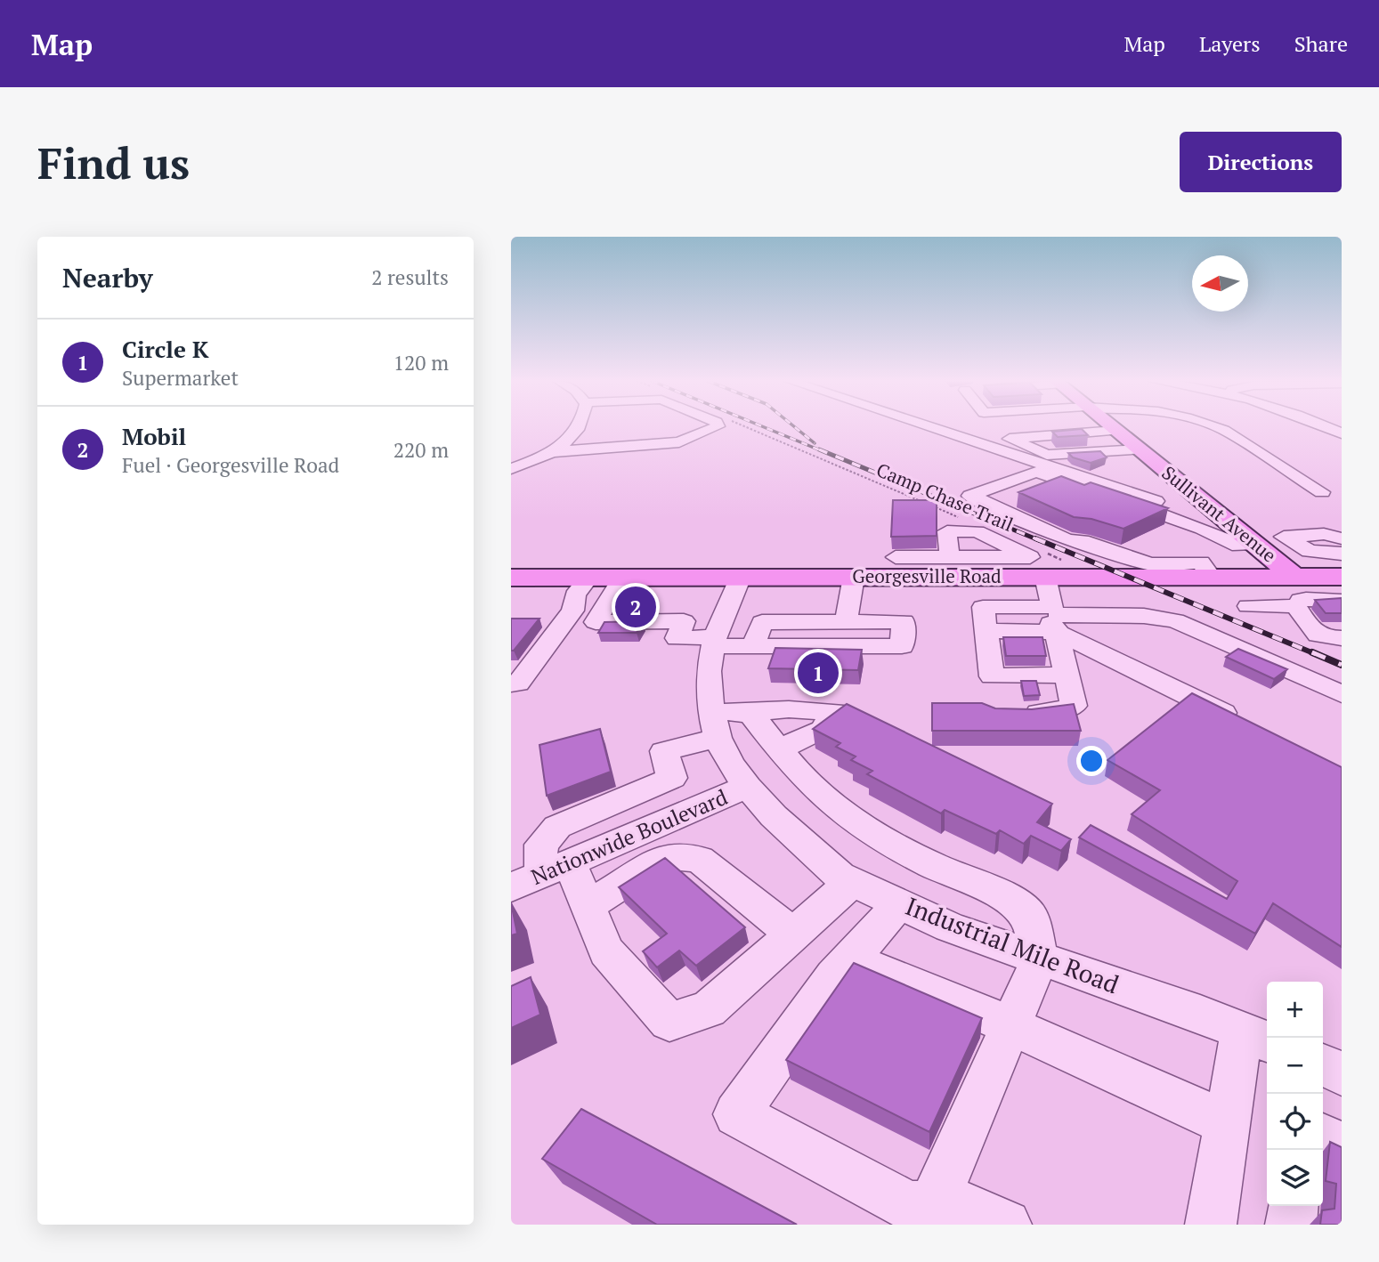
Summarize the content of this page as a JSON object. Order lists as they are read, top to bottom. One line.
{"streets":{"main road":["Sullivant Avenue","Georgesville Road"],"street":["Nationwide Boulevard","Industrial Mile Road"],"path":["Camp Chase Trail"]},"crossings":[["Sullivant Avenue","Georgesville Road"],["Georgesville Road","Industrial Mile Road"],["Nationwide Boulevard","Industrial Mile Road"]],"north":"left","page":{"header":"Map","nav":["Map","Layers","Share"],"buttons":"Directions","title":"Find us","heading":["Nearby","2 results"],"list":[{"mark":"1","name":"Circle K","note":"Supermarket","value":"120 m"},{"mark":"2","name":"Mobil","note":"Fuel · Georgesville Road","value":"220 m"}],"pins":["2","1"],"map_buttons":["+","−"]}}
